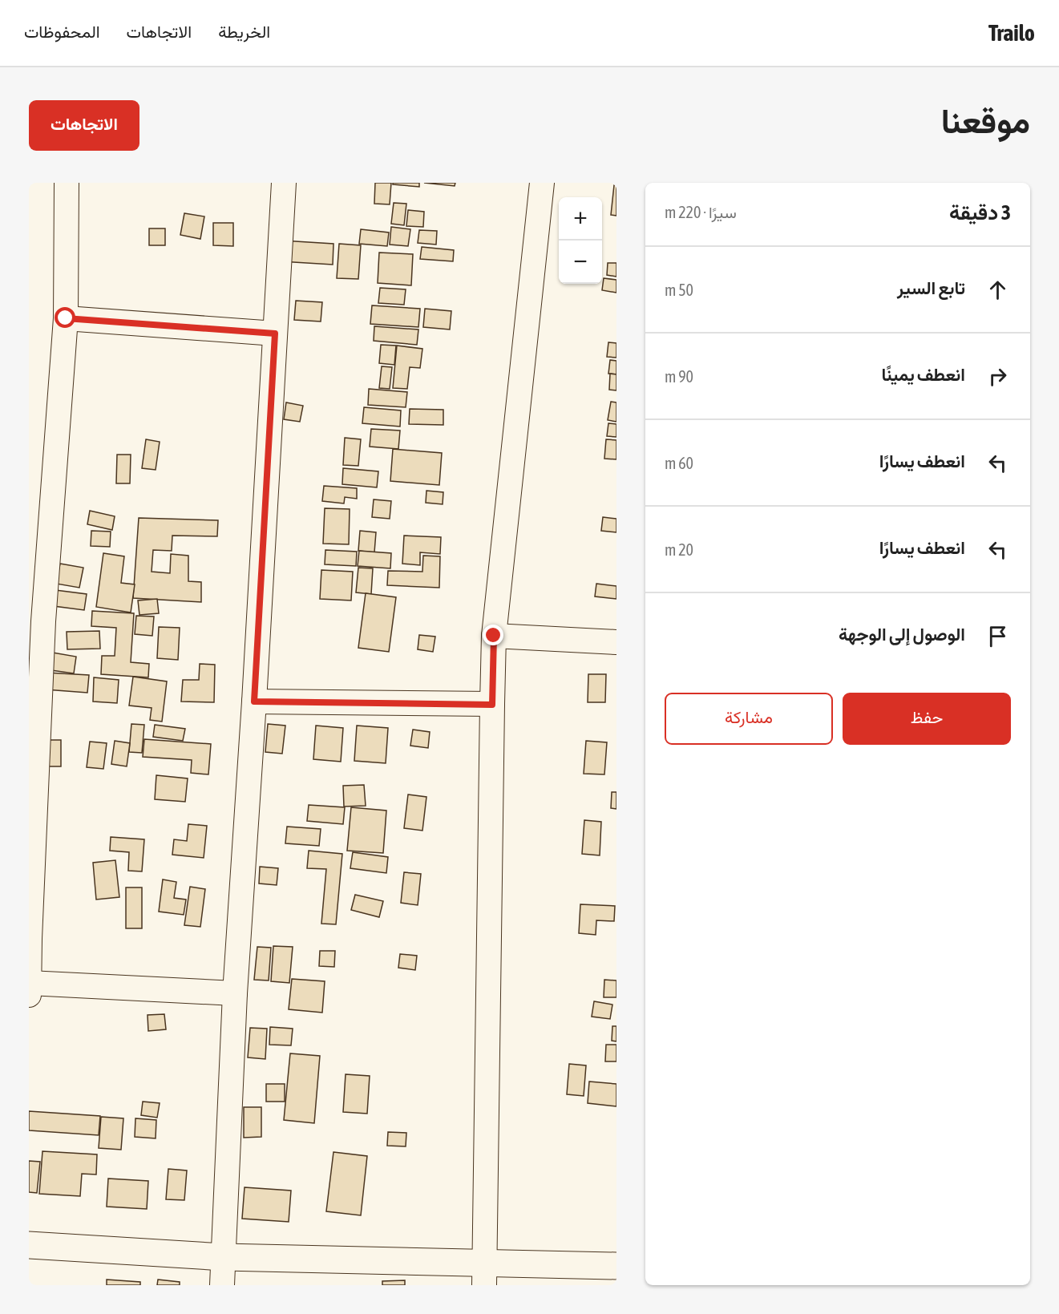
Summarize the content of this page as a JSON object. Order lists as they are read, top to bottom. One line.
{"page":{"header":"Trailo","nav":["الخريطة","الاتجاهات","المحفوظات"],"title":"موقعنا","buttons":["الاتجاهات",["حفظ","مشاركة"]],"heading":["3 دقيقة","سيرًا · 220 m"],"map_buttons":["+","−"],"list":[["تابع السير","50 m"],["انعطف يمينًا","90 m"],["انعطف يسارًا","60 m"],["انعطف يسارًا","20 m"],"الوصول إلى الوجهة"]}}
